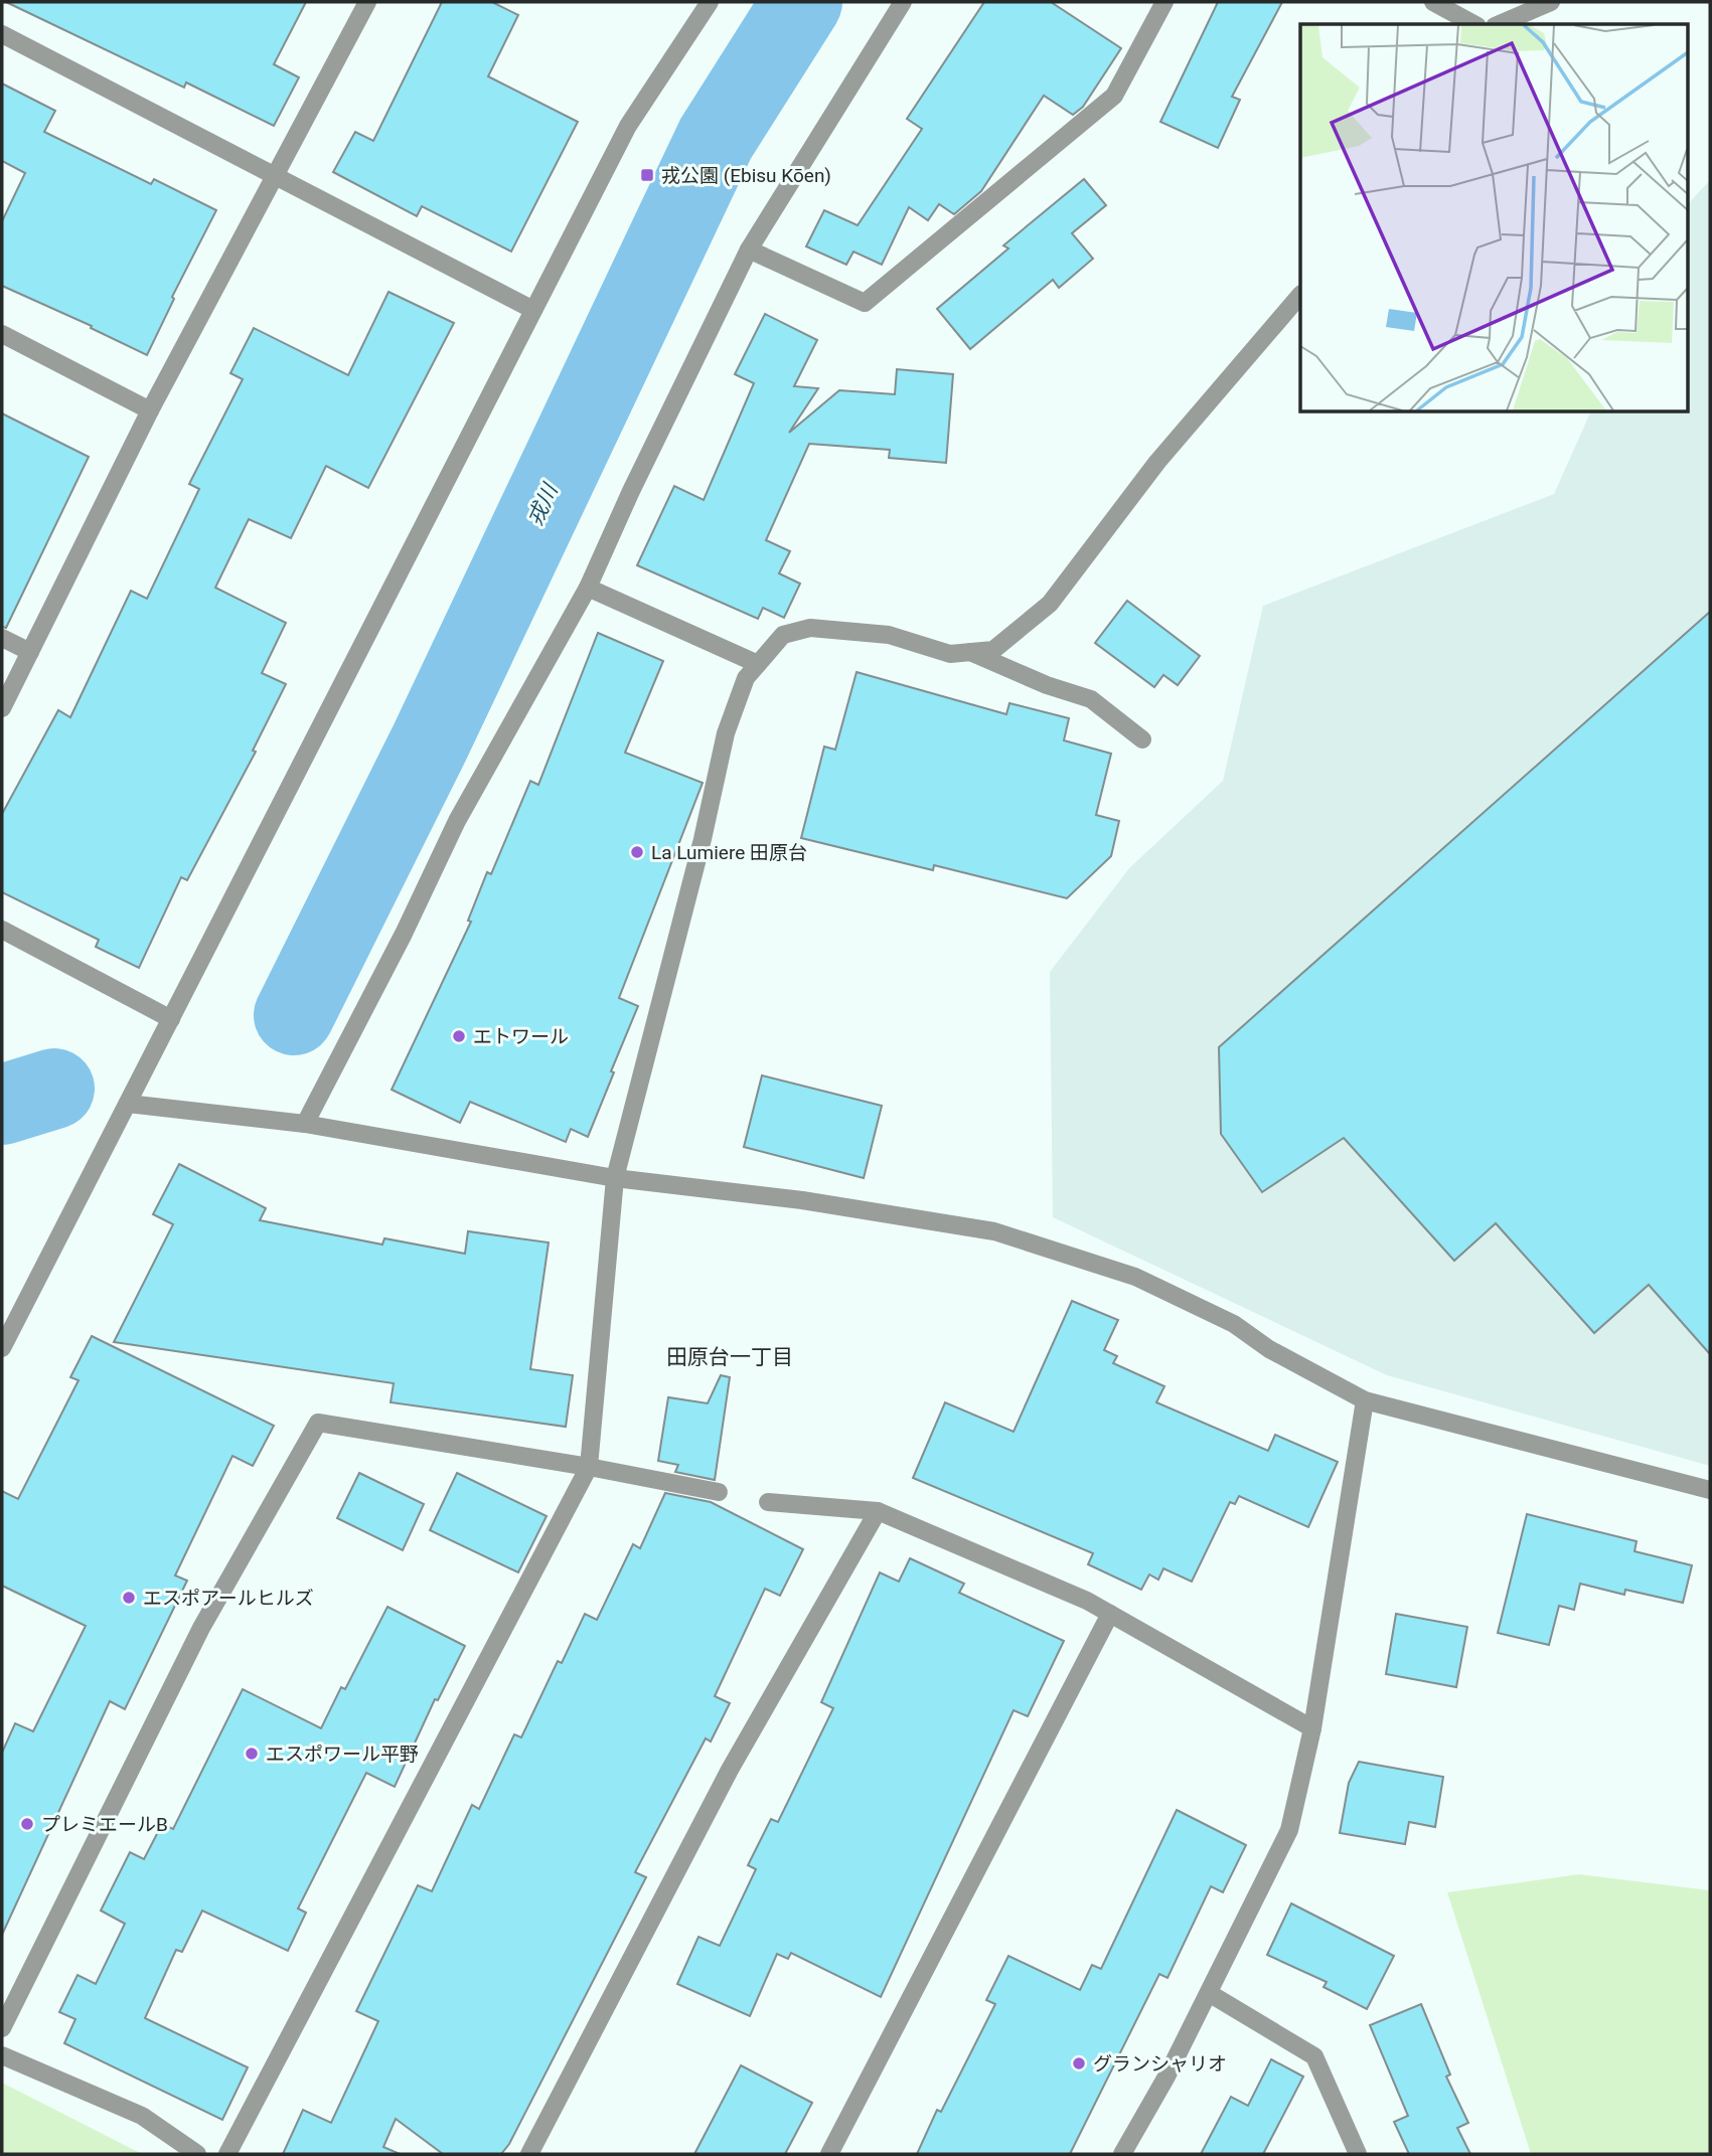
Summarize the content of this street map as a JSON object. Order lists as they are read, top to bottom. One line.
{"districts":["田原台一丁目"],"water":["戎川"],"places":{"transit":["戎公園 (Ebisu Kōen)"],"other":["La Lumiere 田原台","エトワール","エスポアールヒルズ","エスポワール平野","プレミエールB","グランシャリオ"]}}
